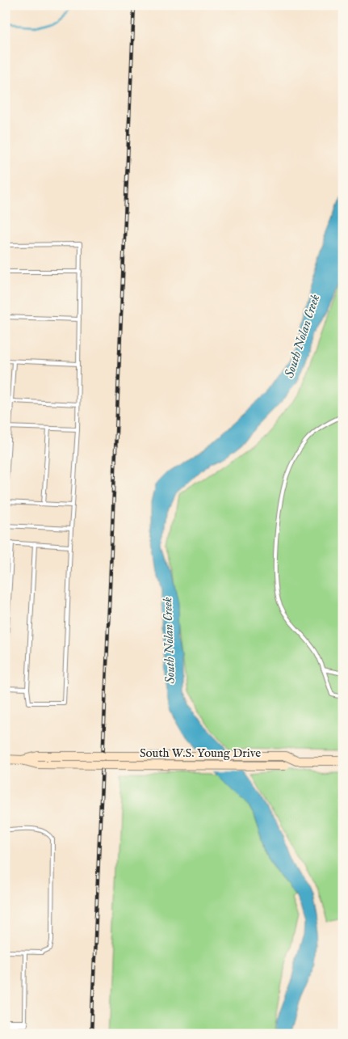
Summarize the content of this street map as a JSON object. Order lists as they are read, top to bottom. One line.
{"streets":{"main road":["South W.S. Young Drive"]},"water":["South Nolan Creek"]}
